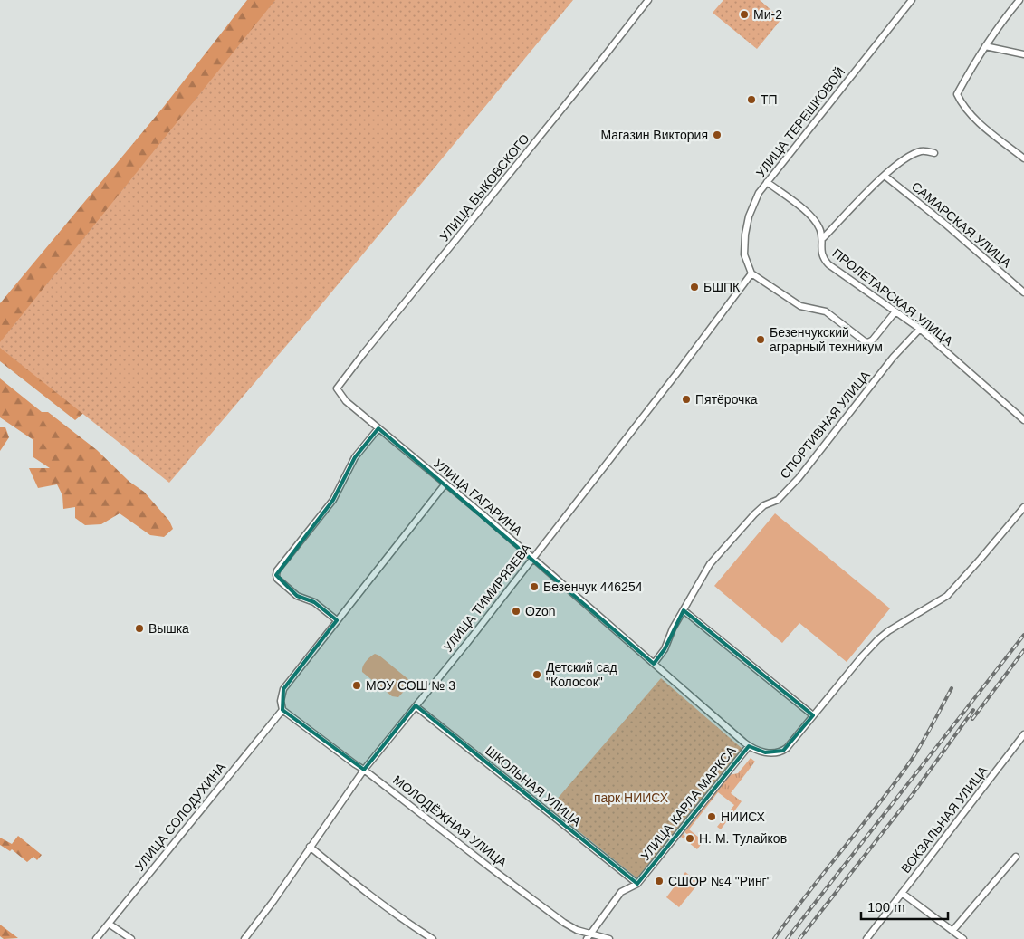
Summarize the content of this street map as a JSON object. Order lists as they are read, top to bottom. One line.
{"streets":{"street":["УЛИЦА ТЕРЕШКОВОЙ","УЛИЦА БЫКОВСКОГО","САМАРСКАЯ УЛИЦА","ПРОЛЕТАРСКАЯ УЛИЦА","СПОРТИВНАЯ УЛИЦА","УЛИЦА ГАГАРИНА","УЛИЦА ТИМИРЯЗЕВА","ШКОЛЬНАЯ УЛИЦА","УЛИЦА КАРЛА МАРКСА","УЛИЦА СОЛОДУХИНА","ВОКЗАЛЬНАЯ УЛИЦА","МОЛОДЁЖНАЯ УЛИЦА"]},"crossings":[["УЛИЦА ТЕРЕШКОВОЙ","ПРОЛЕТАРСКАЯ УЛИЦА"],["УЛИЦА ТЕРЕШКОВОЙ","УЛИЦА ТИМИРЯЗЕВА"],["УЛИЦА БЫКОВСКОГО","УЛИЦА ГАГАРИНА"],["ПРОЛЕТАРСКАЯ УЛИЦА","СПОРТИВНАЯ УЛИЦА"],["СПОРТИВНАЯ УЛИЦА","УЛИЦА ГАГАРИНА"],["УЛИЦА ГАГАРИНА","УЛИЦА ТИМИРЯЗЕВА"],["УЛИЦА ГАГАРИНА","УЛИЦА КАРЛА МАРКСА"],["УЛИЦА ТИМИРЯЗЕВА","ШКОЛЬНАЯ УЛИЦА"],["УЛИЦА ТИМИРЯЗЕВА","МОЛОДЁЖНАЯ УЛИЦА"],["ШКОЛЬНАЯ УЛИЦА","УЛИЦА КАРЛА МАРКСА"],["УЛИЦА КАРЛА МАРКСА","МОЛОДЁЖНАЯ УЛИЦА"],["УЛИЦА СОЛОДУХИНА","МОЛОДЁЖНАЯ УЛИЦА"]],"parks":["парк НИИСХ"],"places":["Ми-2","ТП","Магазин Виктория","БШПК","Безенчукский аграрный техникум","Пятёрочка","Безенчук 446254","Ozon","Вышка","Детский сад \"Колосок\"","МОУ СОШ № 3","НИИСХ","Н. М. Тулайков","СШОР №4 \"Ринг\""],"scale_bar":"100 m"}
